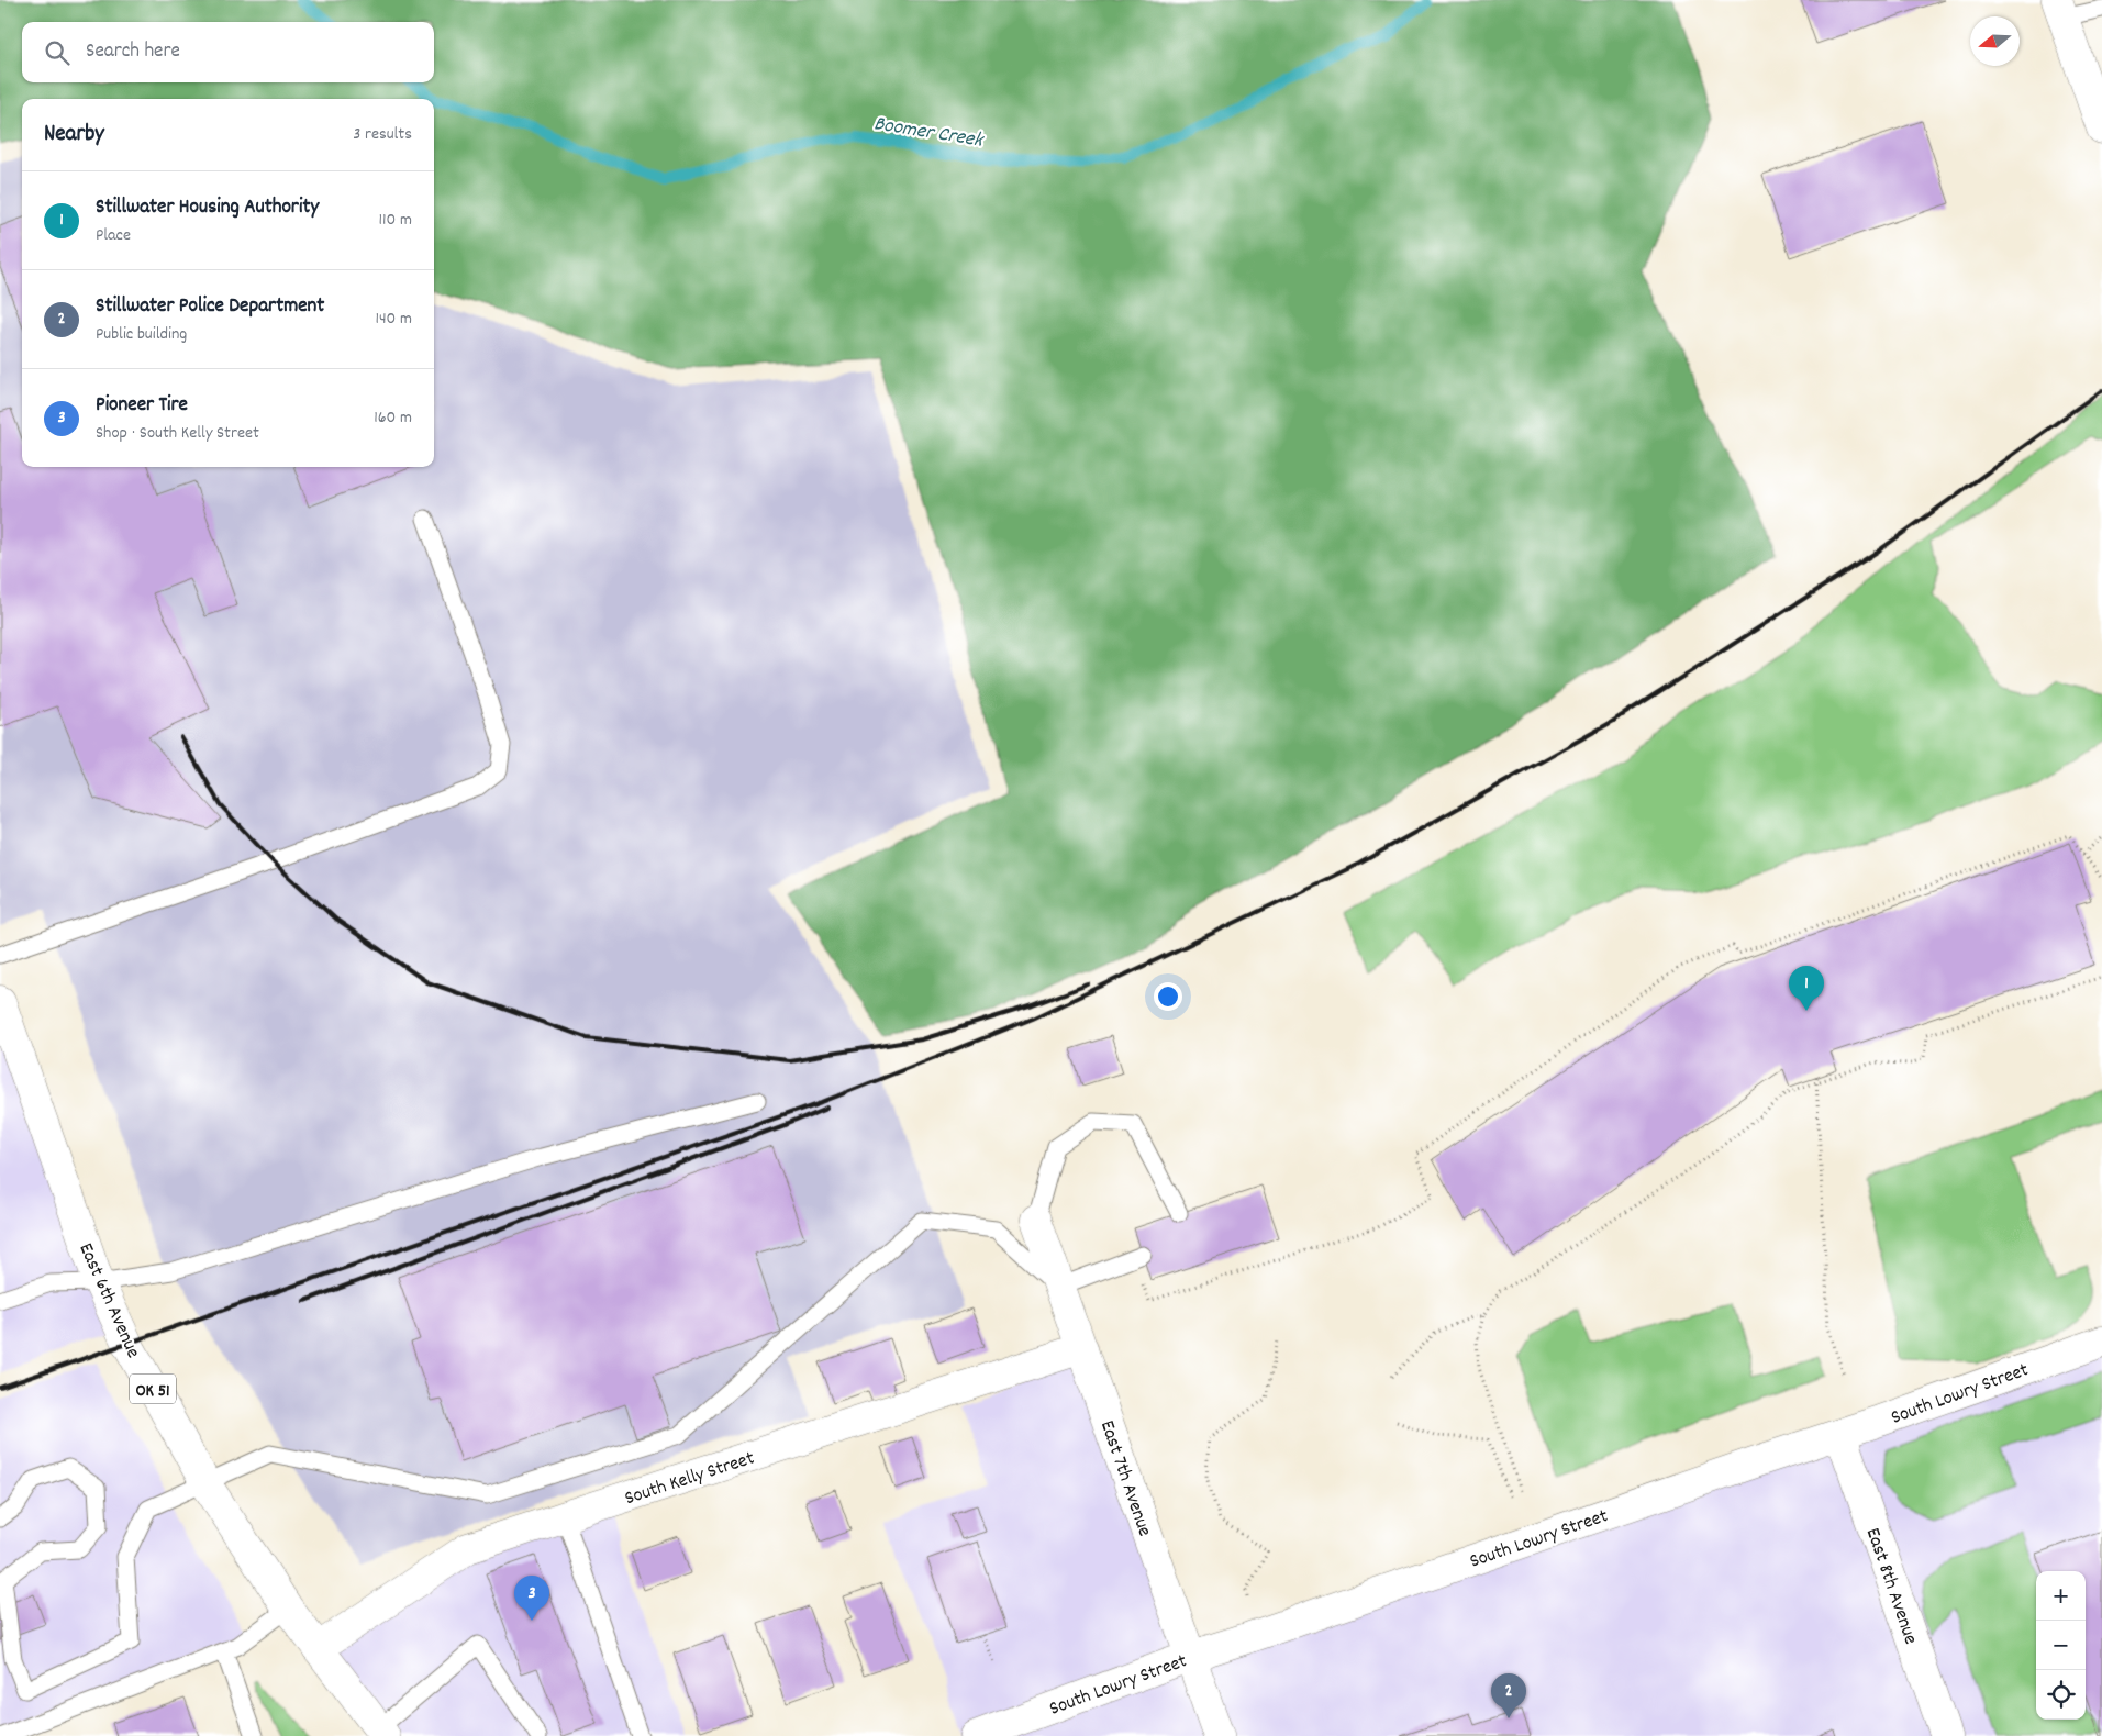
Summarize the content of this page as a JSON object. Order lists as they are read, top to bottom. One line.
{"streets":{"main road":["East 6th Avenue","OK 51","South Lowry Street","South Kelly Street","East 7th Avenue","East 8th Avenue"]},"crossings":[["East 6th Avenue","South Kelly Street"],["South Lowry Street","East 7th Avenue"],["South Lowry Street","East 8th Avenue"],["South Kelly Street","East 7th Avenue"]],"water":["Boomer Creek"],"north":"left","page":{"search":"Search here","heading":["Nearby","3 results"],"list":[{"mark":"1","name":"Stillwater Housing Authority","note":"Place","value":"110 m"},{"mark":"2","name":"Stillwater Police Department","note":"Public building","value":"140 m"},{"mark":"3","name":"Pioneer Tire","note":"Shop · South Kelly Street","value":"160 m"}],"pins":["1","3","2"],"map_buttons":["+","−"]}}
